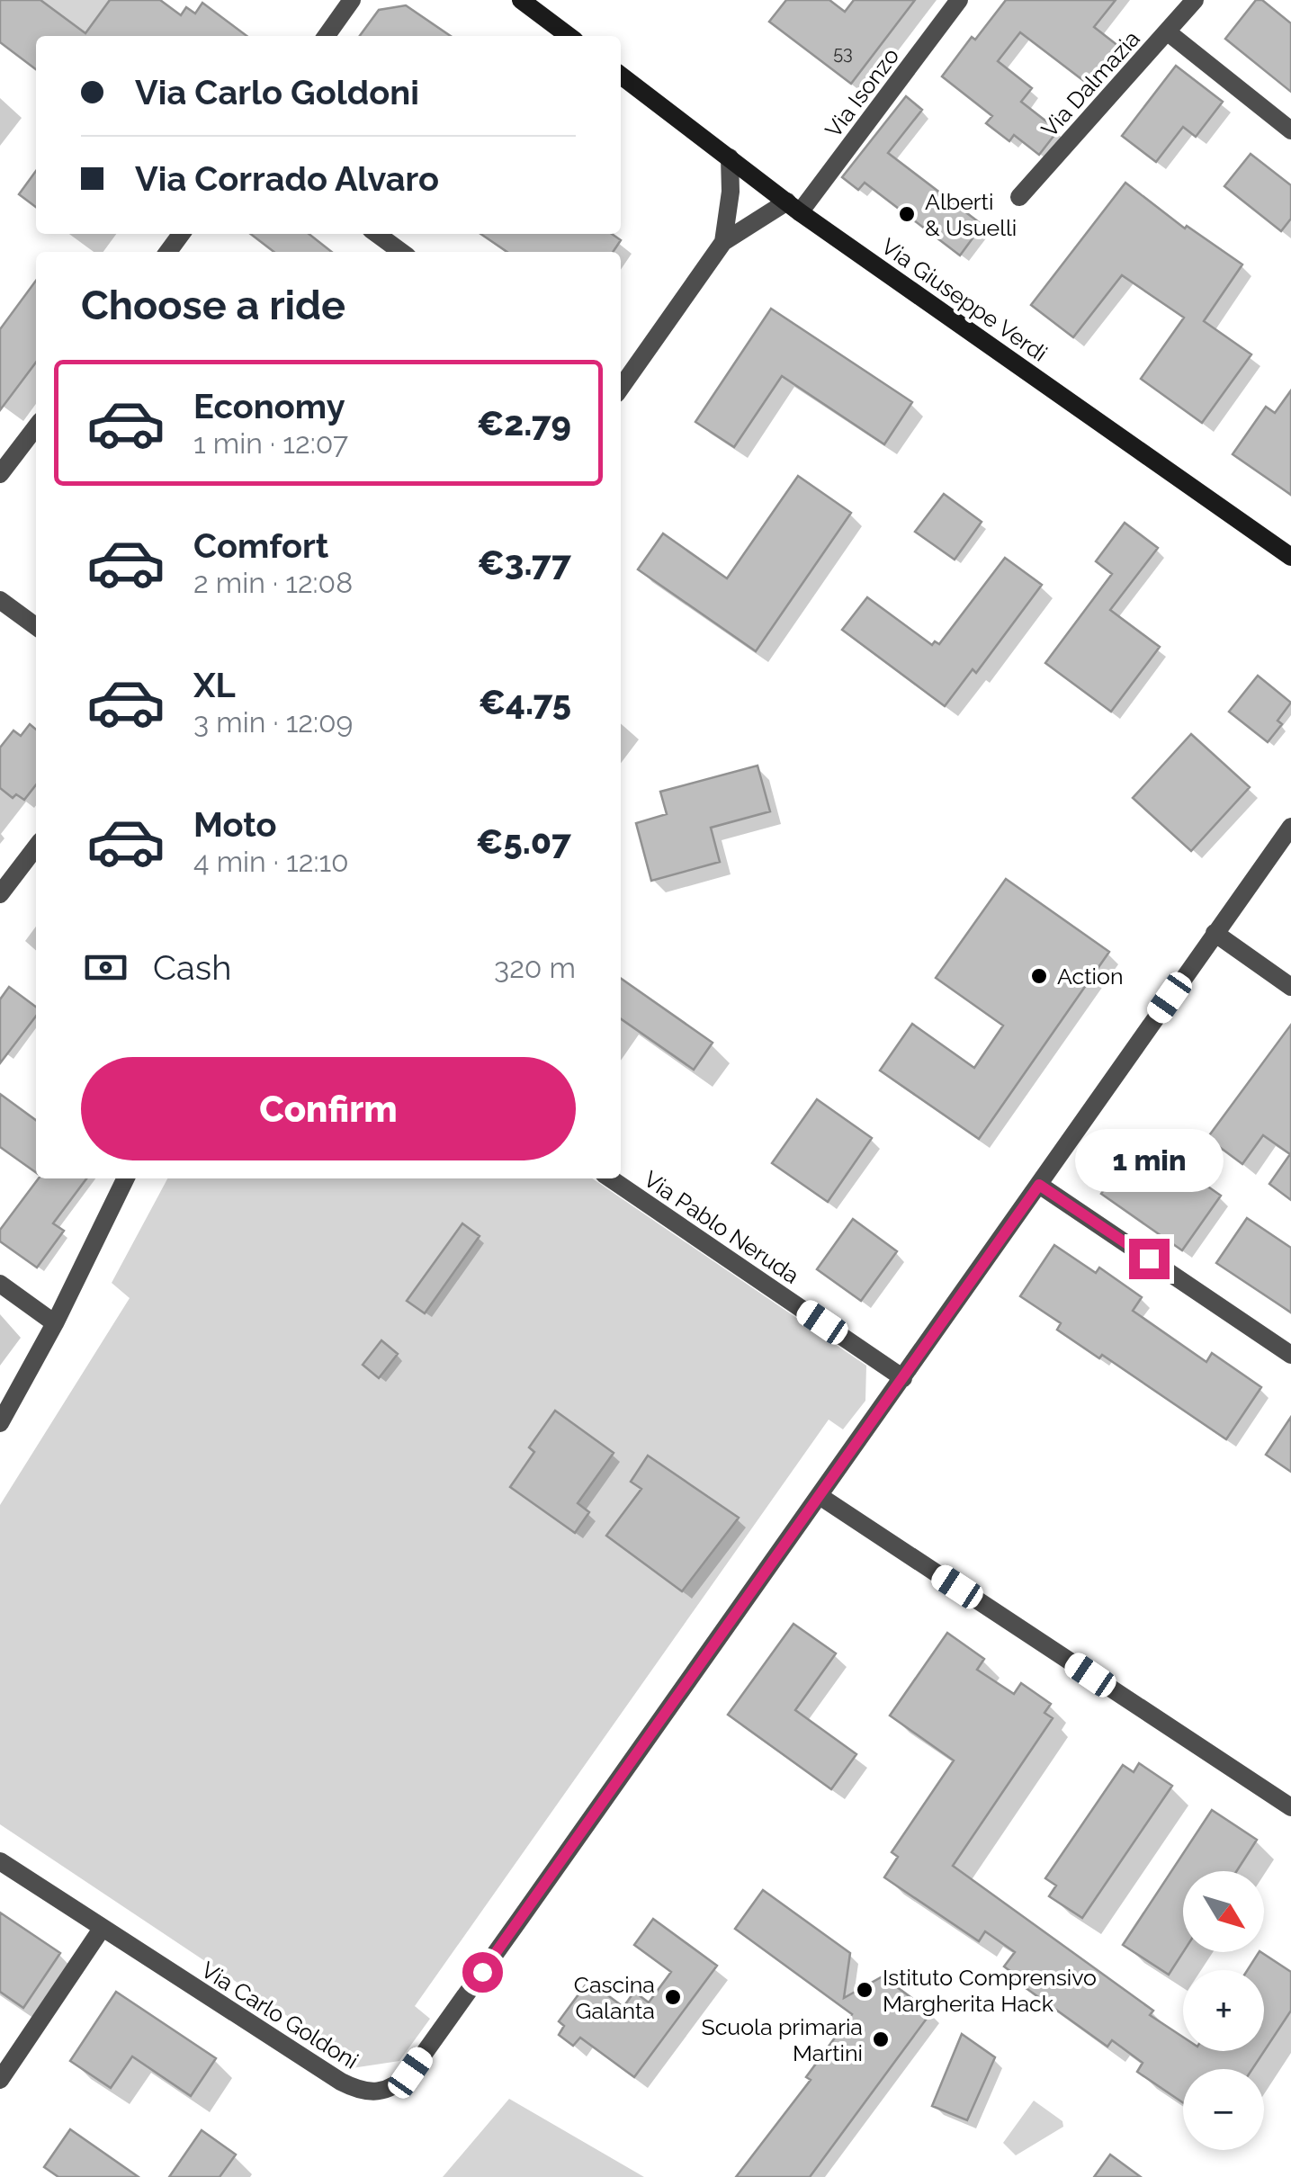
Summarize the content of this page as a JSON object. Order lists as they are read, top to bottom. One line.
{"streets":{"street":["Via Dalmazia","Via Isonzo","Via Giuseppe Verdi","Via Pablo Neruda","Via Carlo Goldoni"]},"crossings":[["Via Isonzo","Via Giuseppe Verdi"],["Via Pablo Neruda","Via Carlo Goldoni"]],"places":["Alberti & Usuelli","Action","Istituto Comprensivo Margherita Hack","Cascina Galanta","Scuola primaria Martini"],"house_numbers":["53"],"north":"bottom right","page":{"banner":["Via Carlo Goldoni","Via Corrado Alvaro"],"heading":"Choose a ride","list":[{"name":"Economy","note":"1 min · 12:07","value":"€2.79"},{"name":"Comfort","note":"2 min · 12:08","value":"€3.77"},{"name":"XL","note":"3 min · 12:09","value":"€4.75"},{"name":"Moto","note":"4 min · 12:10","value":"€5.07"}],"pay":["Cash","320 m"],"buttons":"Confirm","bubble":"1 min","map_buttons":["+","−"]}}
